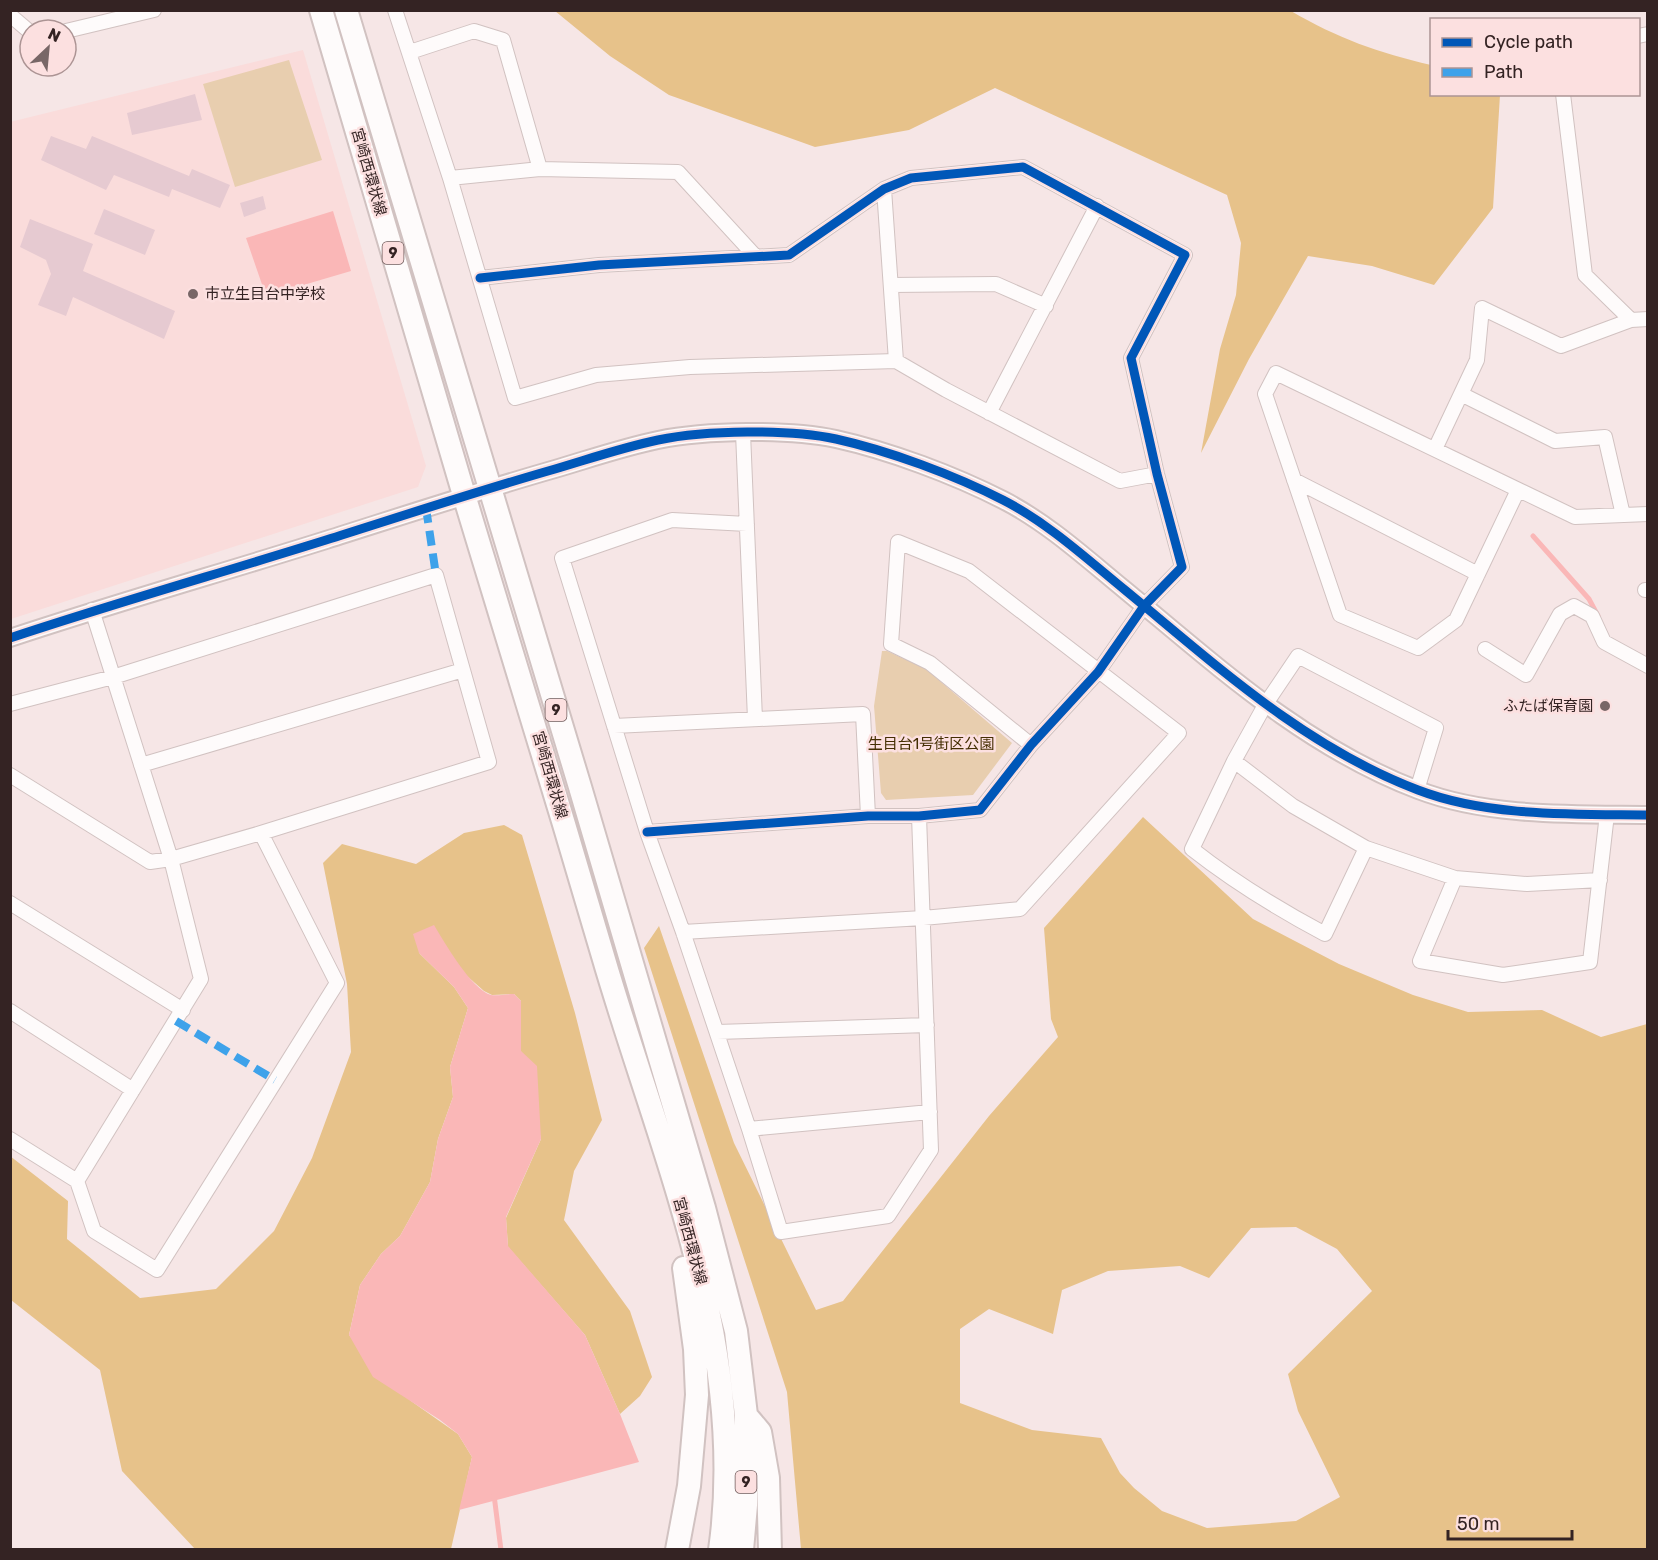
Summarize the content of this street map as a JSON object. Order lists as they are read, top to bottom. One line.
{"streets":{"main road":["宮崎西環状線","9"]},"parks":["生目台1号街区公園"],"places":["市立生目台中学校","ふたば保育園"],"legend":["Cycle path","Path"],"scale_bar":"50 m","north":"top right"}
